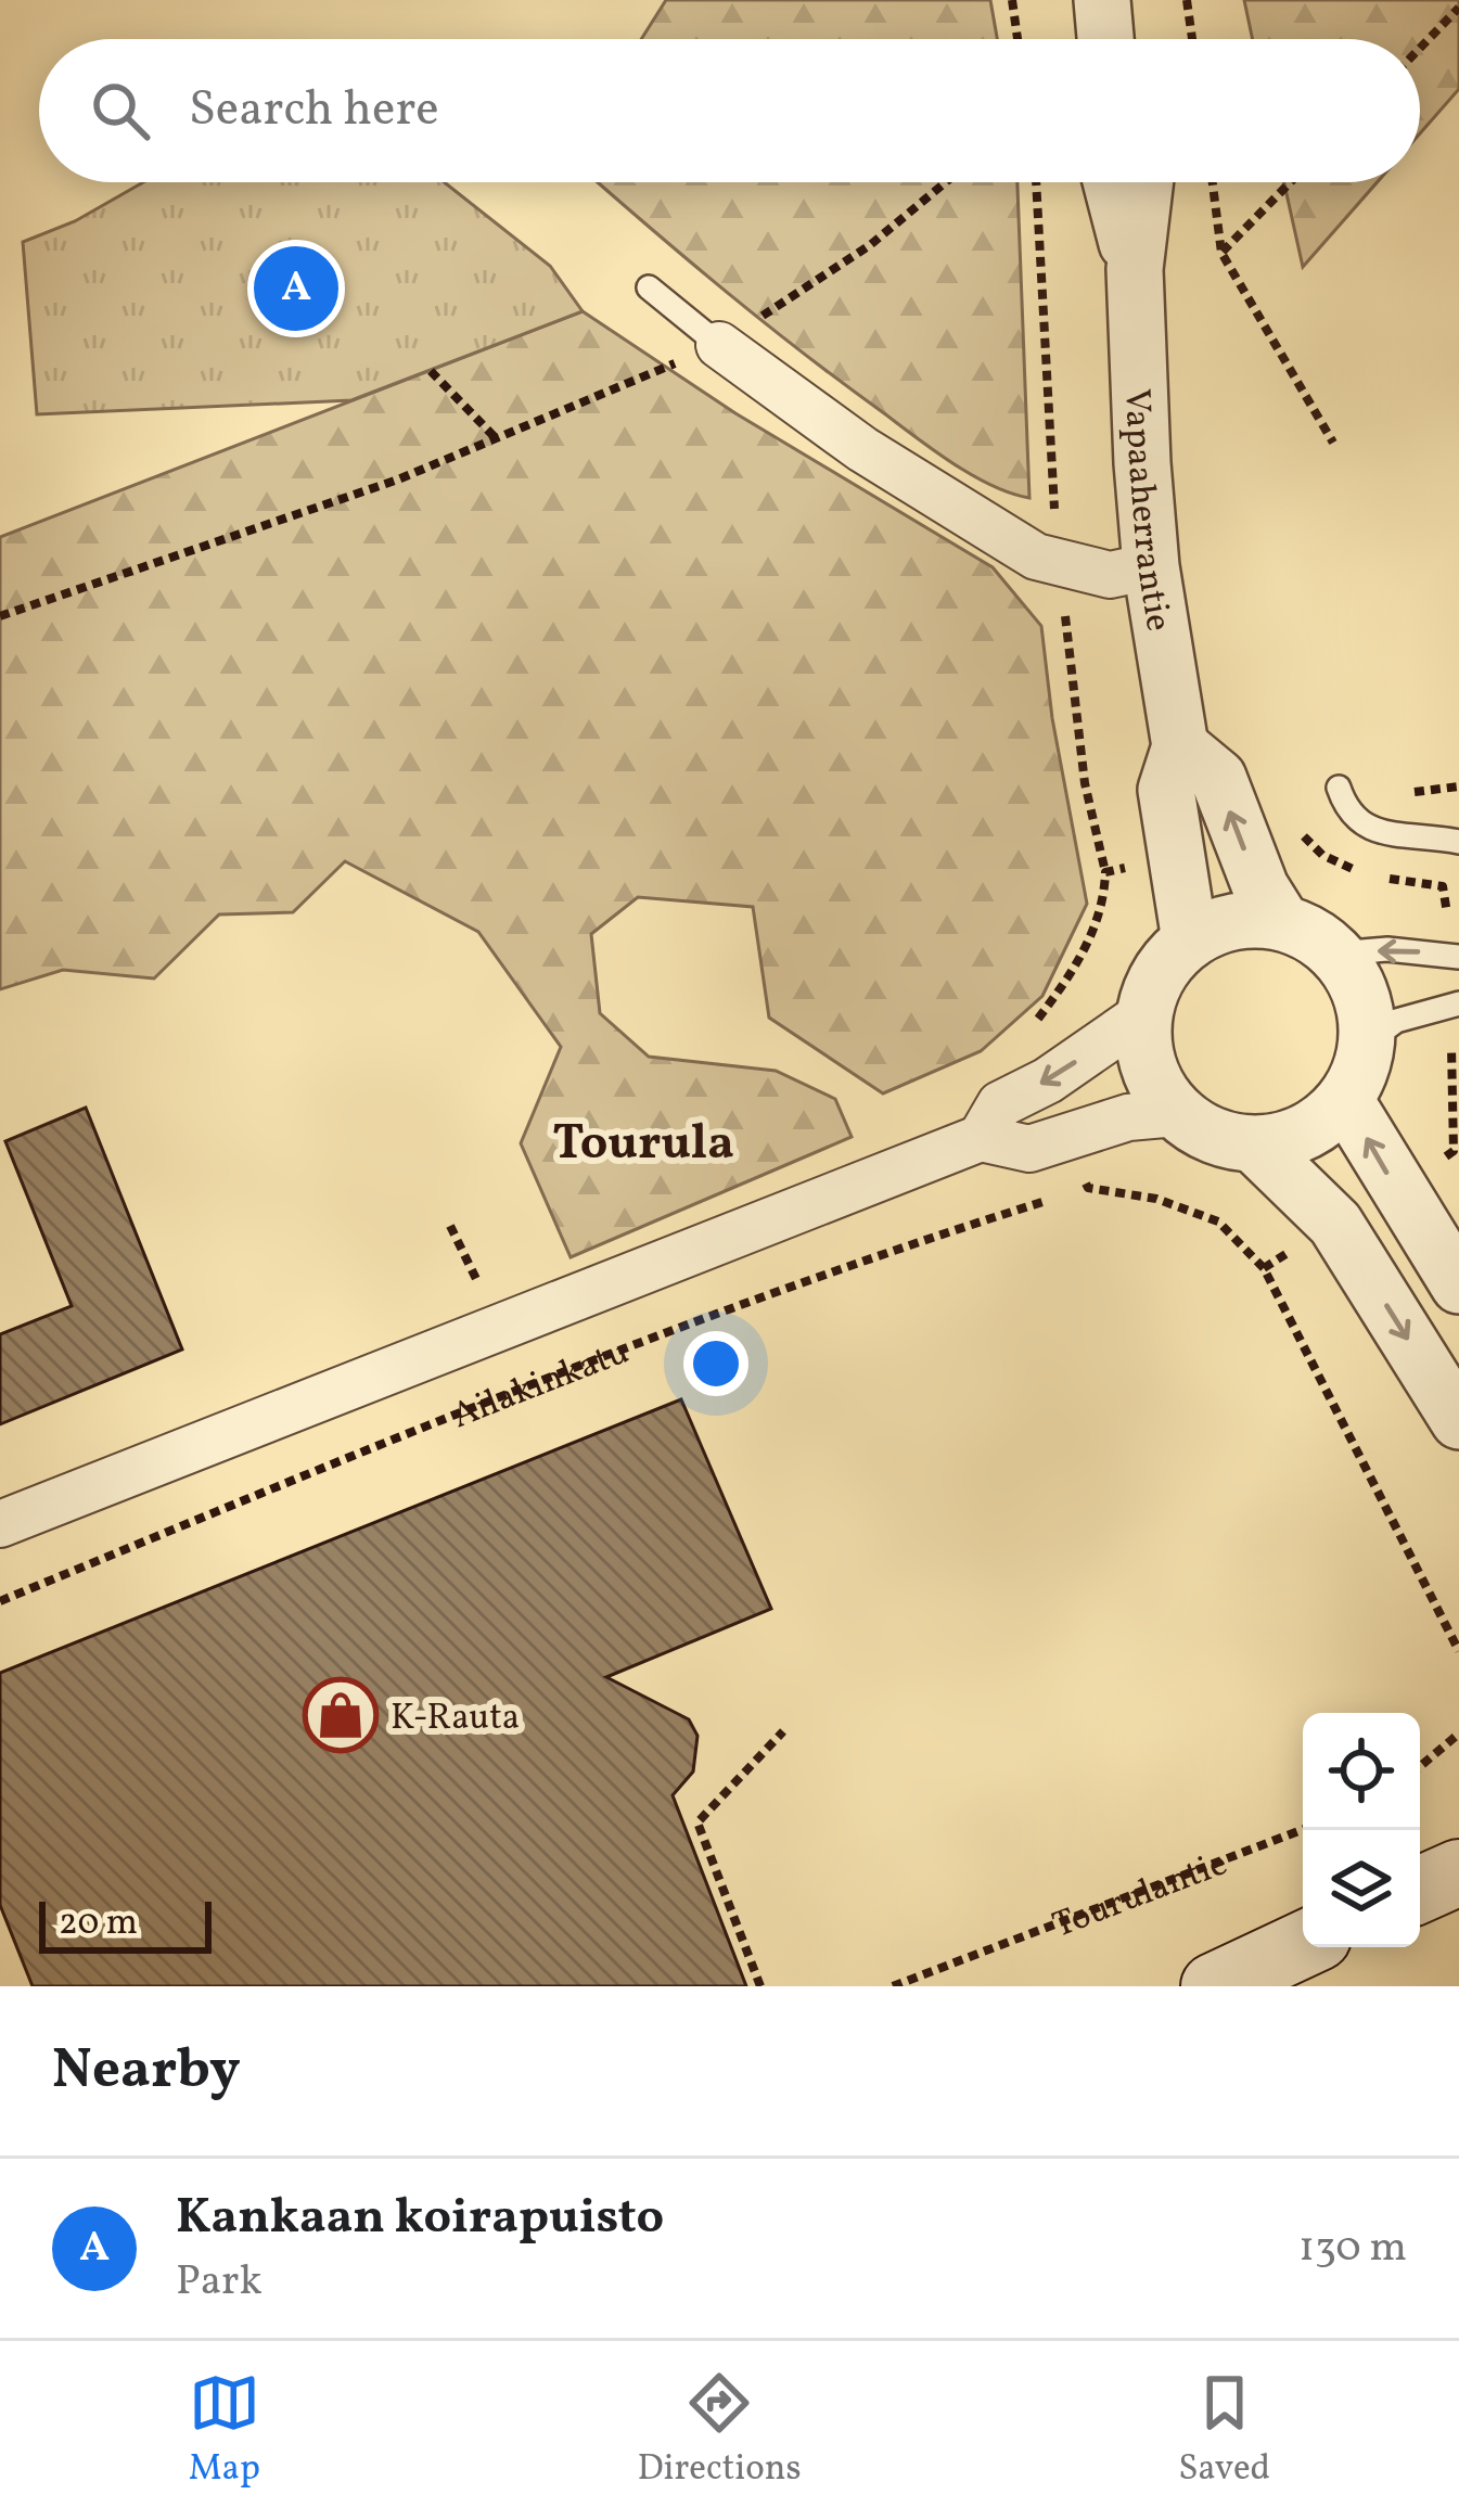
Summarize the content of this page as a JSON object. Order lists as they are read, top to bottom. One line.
{"streets":{"street":["Vapaaherrantie","Ailakinkatu"],"path":["Tourulantie"]},"crossings":[["Vapaaherrantie","Ailakinkatu"]],"districts":["Tourula"],"places":{"shop":["K-Rauta"]},"scale_bar":"20 m","page":{"search":"Search here","pins":"A","scale":"20 m","heading":"Nearby","list":[{"mark":"A","name":"Kankaan koirapuisto","note":"Park","value":"130 m"}],"nav":["Map","Directions","Saved"]}}
